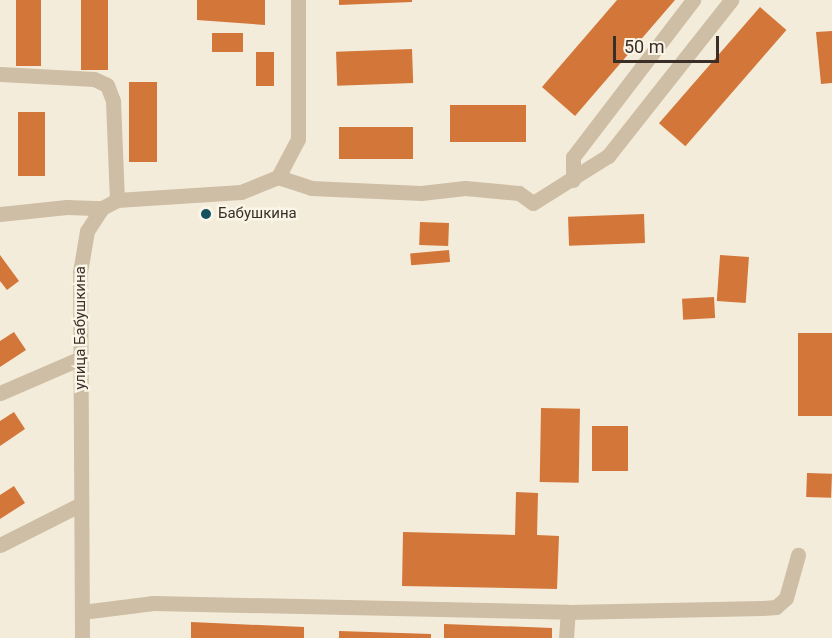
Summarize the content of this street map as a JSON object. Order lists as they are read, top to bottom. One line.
{"streets":{"street":["улица Бабушкина"]},"places":["Бабушкина"],"scale_bar":"50 m"}
